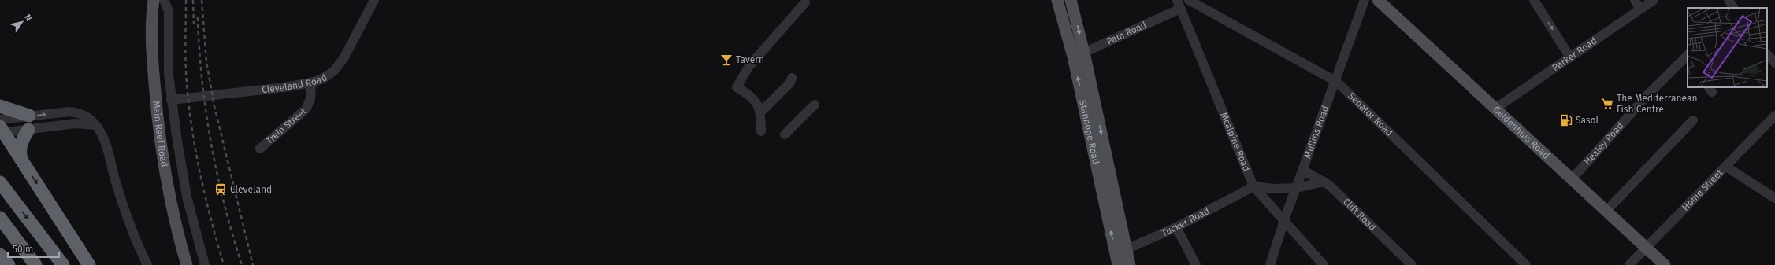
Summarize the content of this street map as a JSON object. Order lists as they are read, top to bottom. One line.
{"streets":{"main road":["Stanhope Road","Geldenhuis Road","Main Reef Road"],"street":["Pam Road","Parker Road","Cleveland Road","Senator Road","Trein Street","Mullins Road","Mcalpine Road","Healey Road","Home Street","Clift Road","Tucker Road"]},"crossings":[["Pam Road","Stanhope Road"],["Pam Road","Mcalpine Road"],["Parker Road","Geldenhuis Road"],["Cleveland Road","Trein Street"],["Senator Road","Mullins Road"],["Stanhope Road","Tucker Road"],["Mullins Road","Mcalpine Road"],["Mullins Road","Clift Road"],["Geldenhuis Road","Healey Road"],["Geldenhuis Road","Home Street"],["Mcalpine Road","Tucker Road"]],"places":{"bar":["Tavern"],"supermarket":["The Mediterranean Fish Centre"],"fuel station":["Sasol"],"station":["Cleveland"]},"scale_bar":"50 m","north":"top right"}
